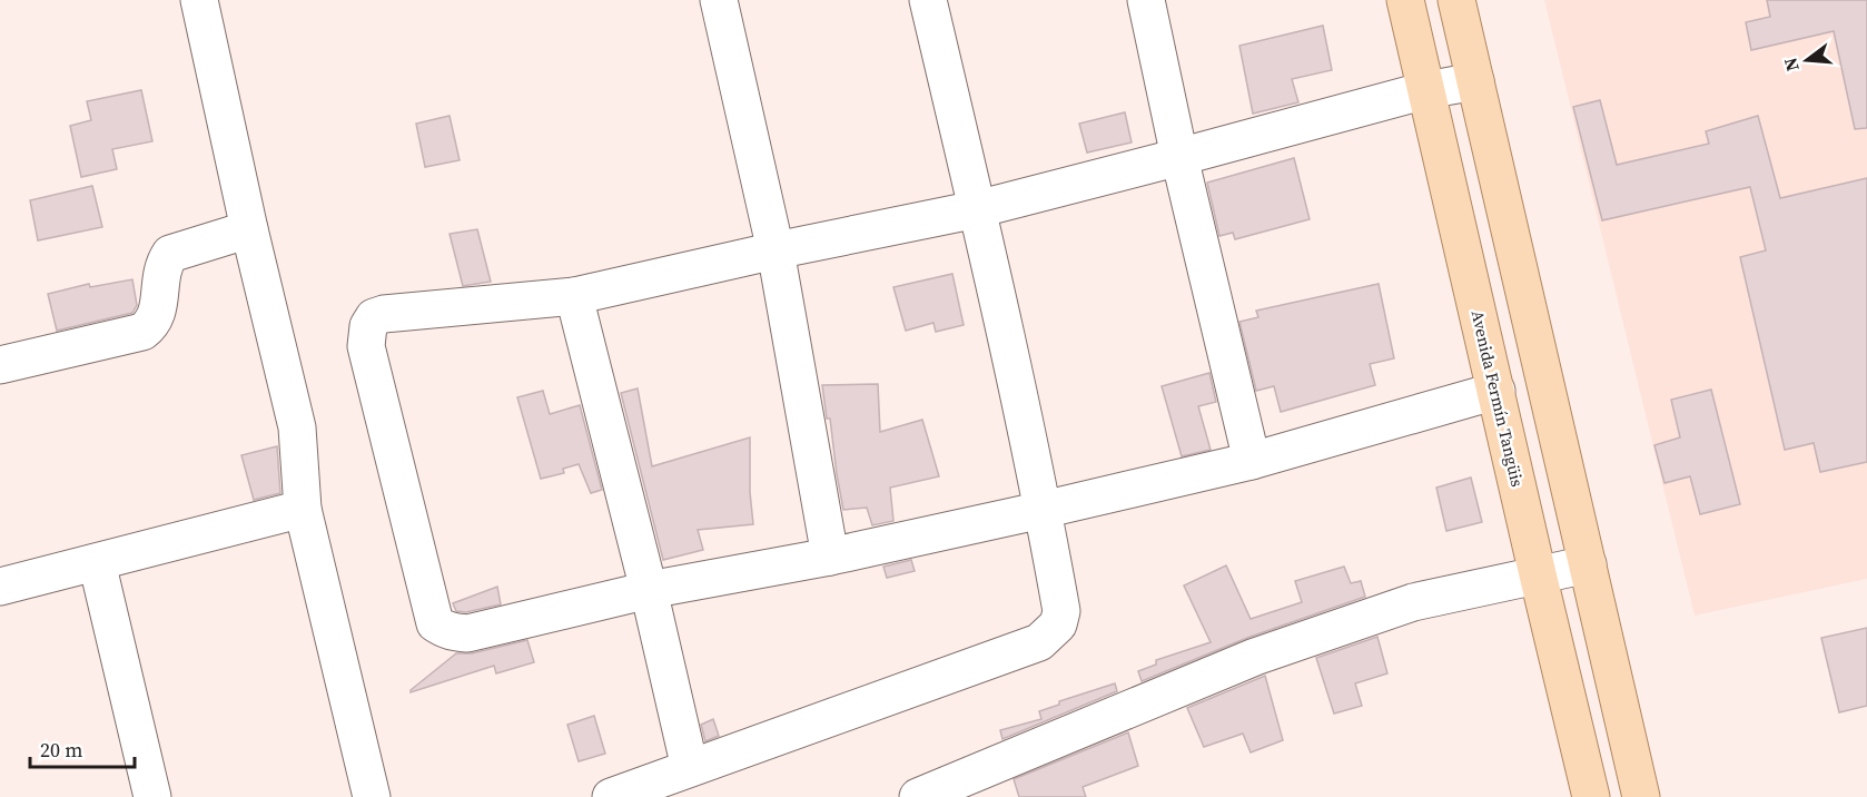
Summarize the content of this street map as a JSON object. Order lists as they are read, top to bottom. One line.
{"streets":{"main road":["Avenida Fermín Tangüis"]},"scale_bar":"20 m","north":"left"}
